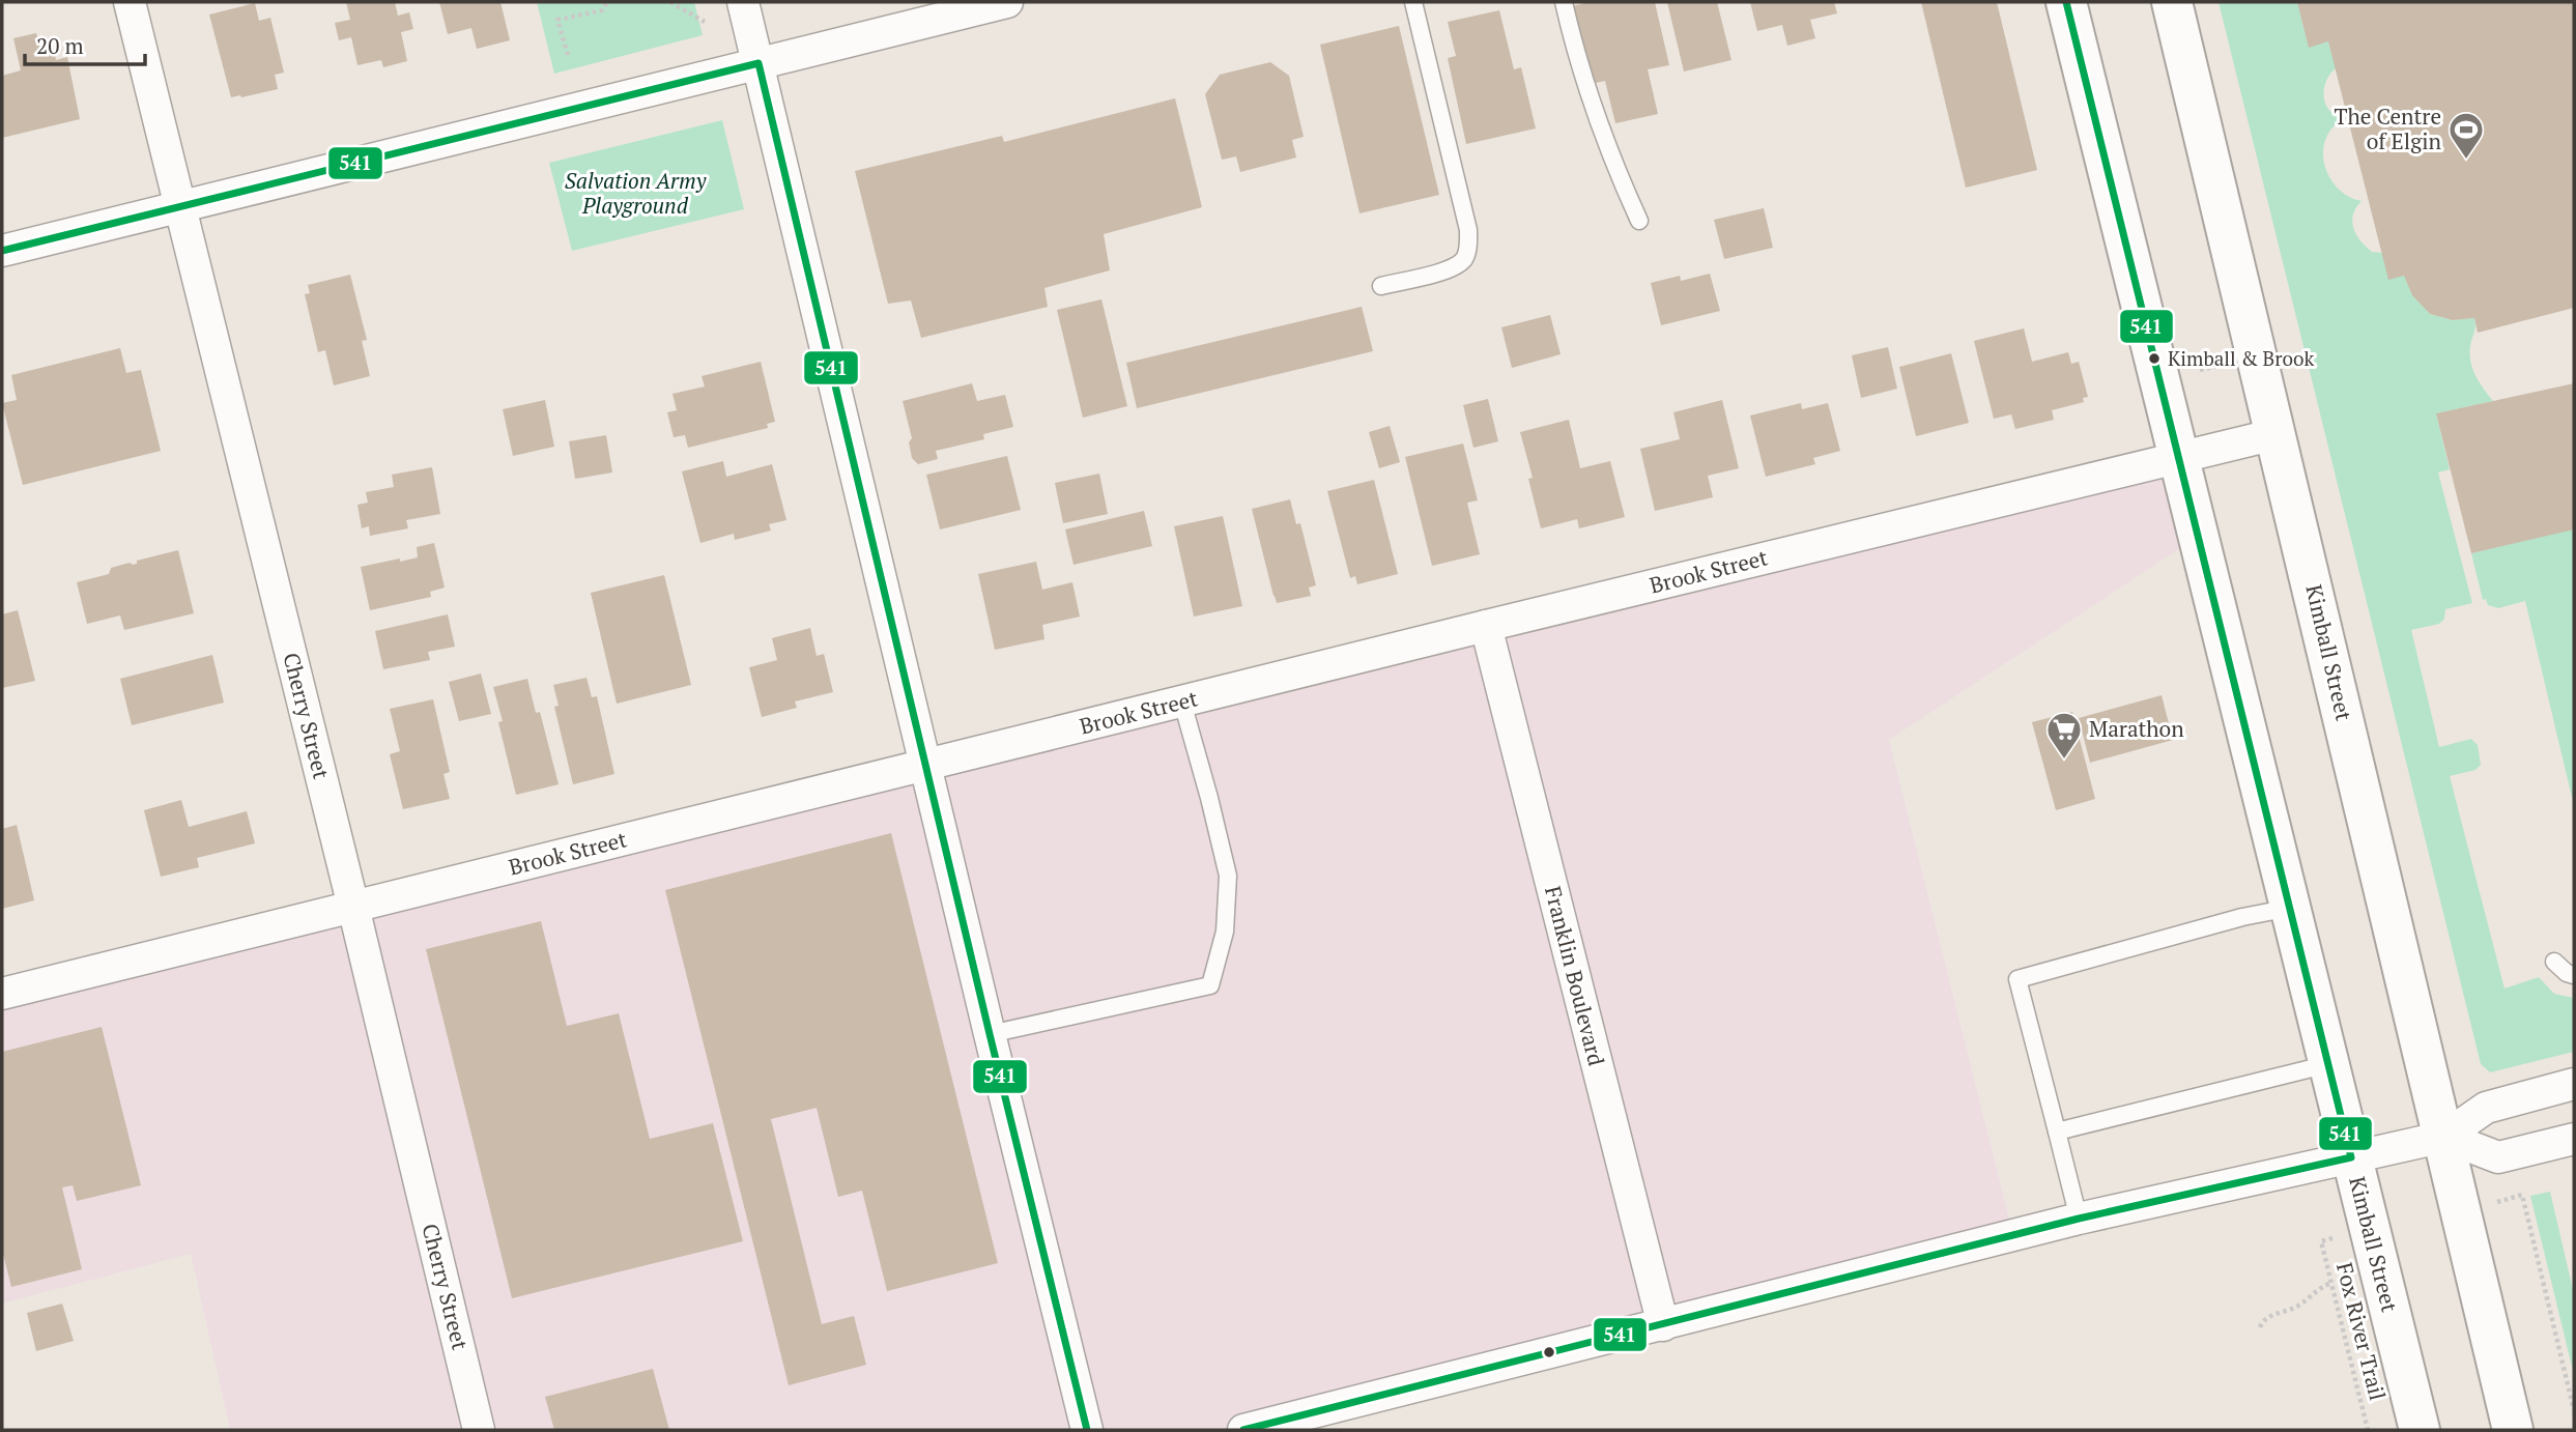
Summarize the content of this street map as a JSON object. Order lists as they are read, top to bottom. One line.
{"streets":{"main road":["Kimball Street"],"street":["Brook Street","Cherry Street","Franklin Boulevard"],"path":["Fox River Trail"]},"crossings":[["Brook Street","Kimball Street"],["Brook Street","Cherry Street"],["Brook Street","Franklin Boulevard"]],"parks":["Salvation Army Playground"],"places":{"sports":["The Centre of Elgin"],"other":["Kimball & Brook"],"supermarket":["Marathon"]},"lines":["transit line 541"],"scale_bar":"20 m"}
